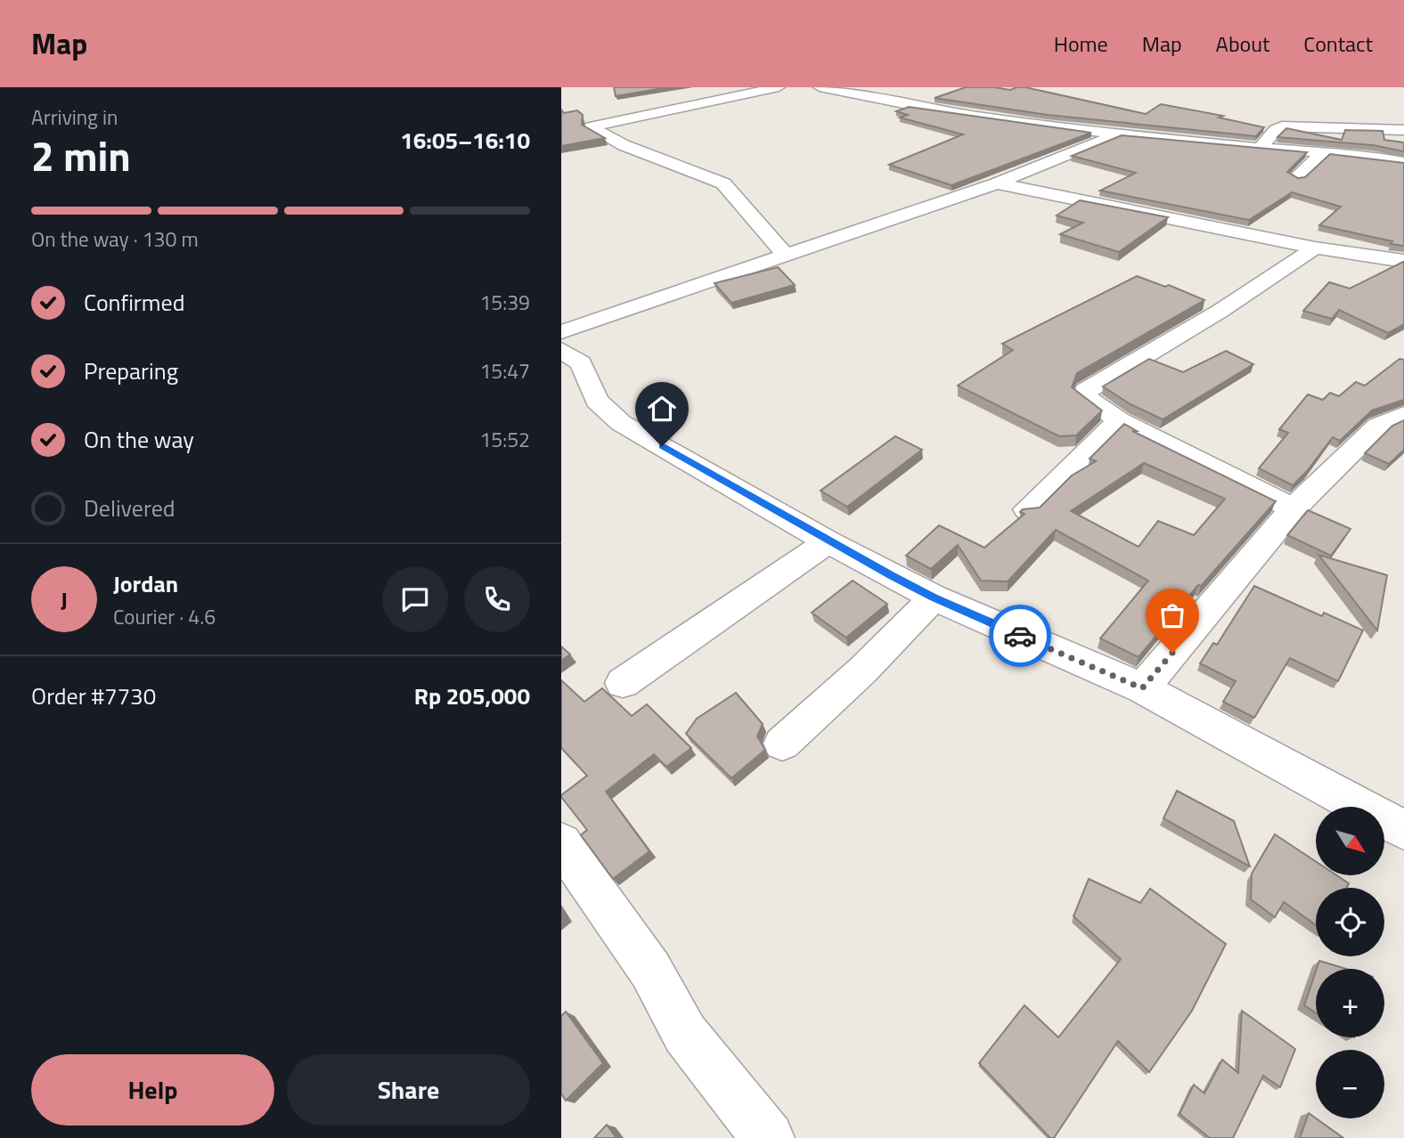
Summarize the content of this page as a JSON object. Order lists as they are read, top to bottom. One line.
{"north":"bottom right","page":{"header":"Map","nav":["Home","Map","About","Contact"],"heading":["2 min","Arriving in","16:05–16:10"],"panel":["Jordan","Courier · 4.6","Order #7730","Rp 205,000"],"bar":"On the way · 130 m","list":[["Confirmed","15:39"],["Preparing","15:47"],["On the way","15:52"],"Delivered"],"round":"J","map_buttons":["+","−"],"buttons":["Help","Share"]}}
